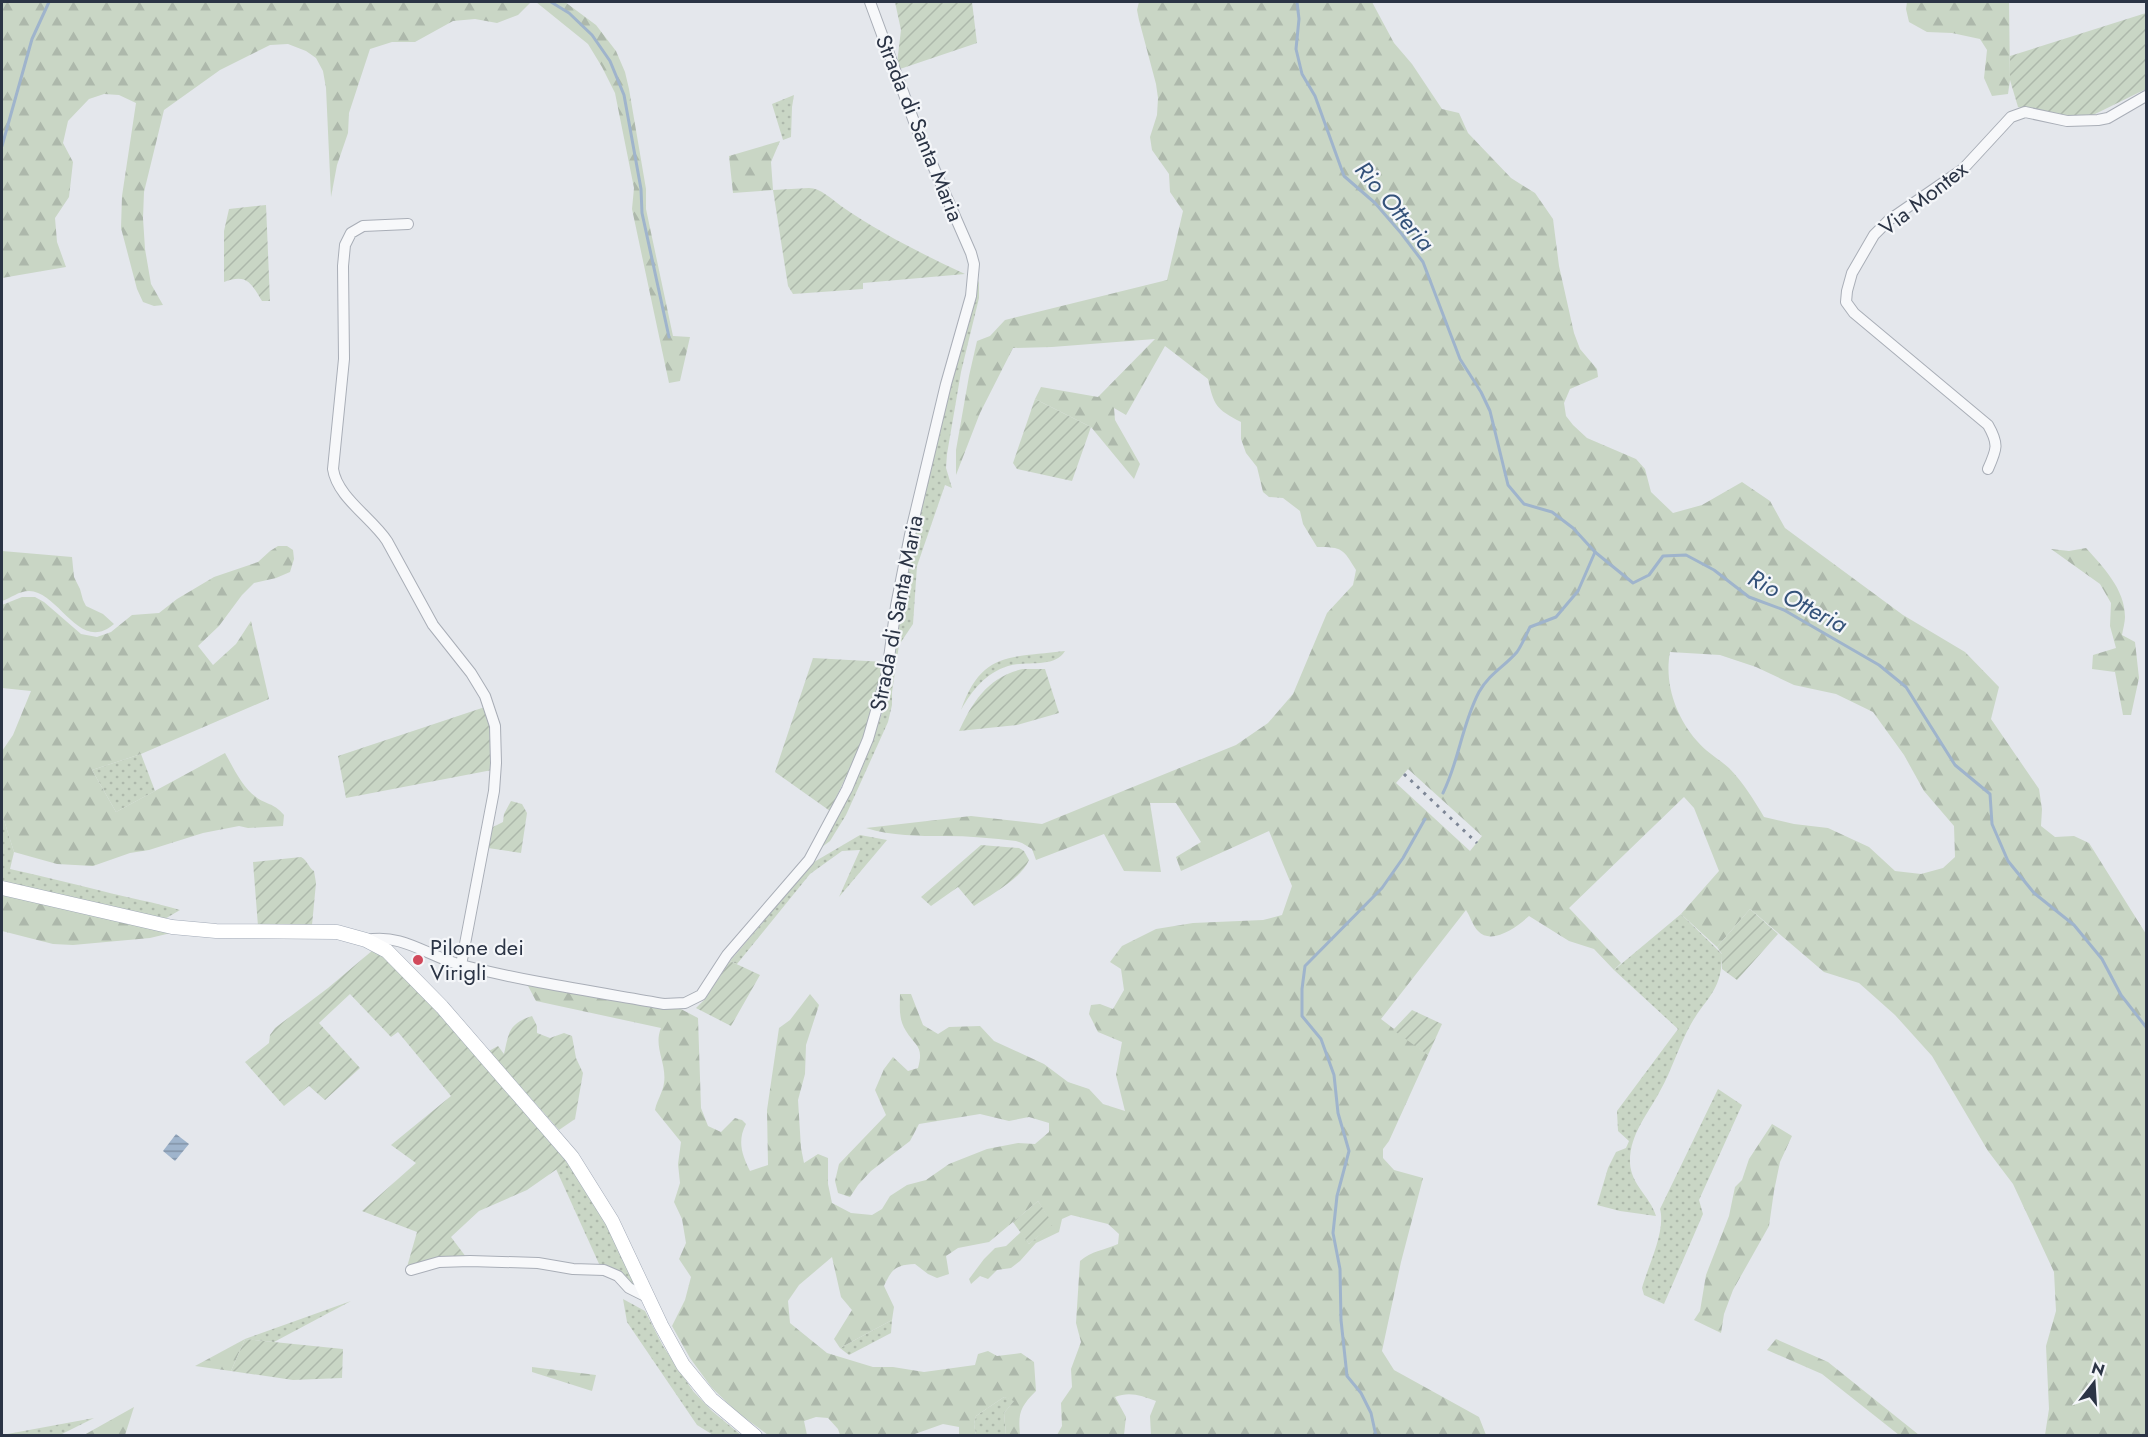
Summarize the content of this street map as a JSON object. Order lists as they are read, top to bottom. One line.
{"streets":{"street":["Strada di Santa Maria","Via Montex"]},"water":["Rio Otteria"],"places":["Pilone dei Virigli"],"north":"top"}
